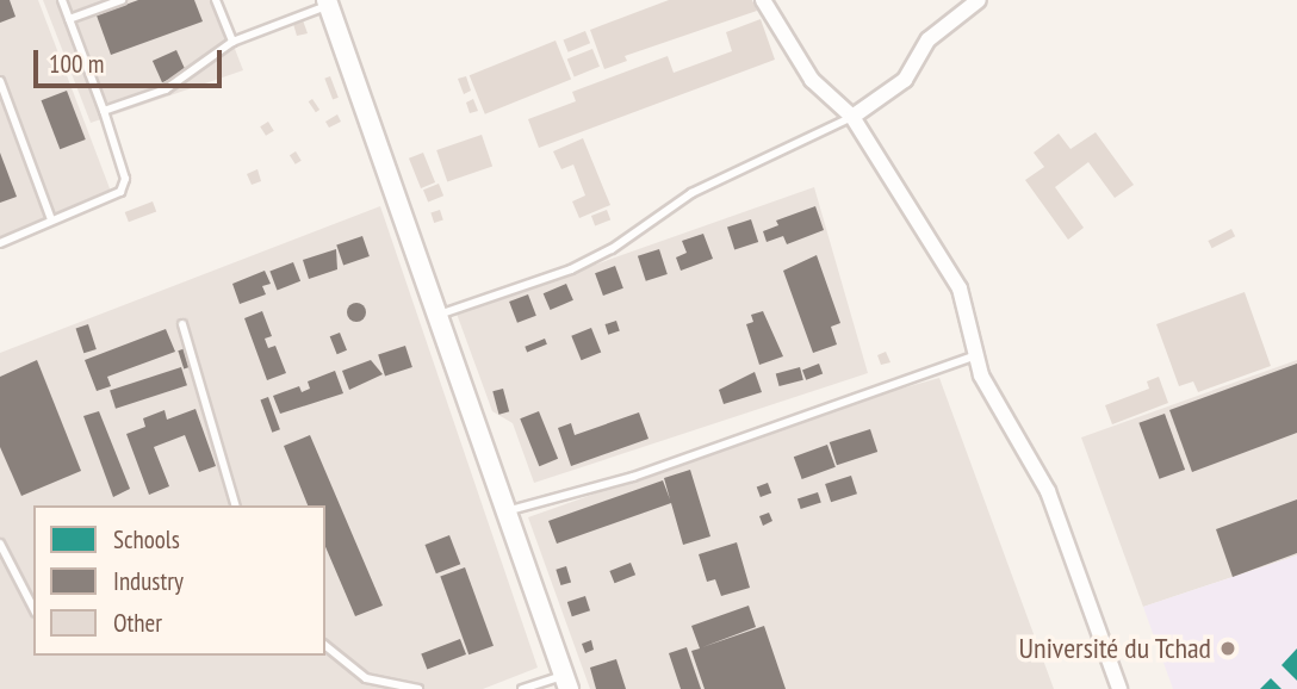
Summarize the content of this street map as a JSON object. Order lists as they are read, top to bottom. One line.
{"places":["Université du Tchad"],"legend":["Schools","Industry","Other"],"scale_bar":"100 m"}
